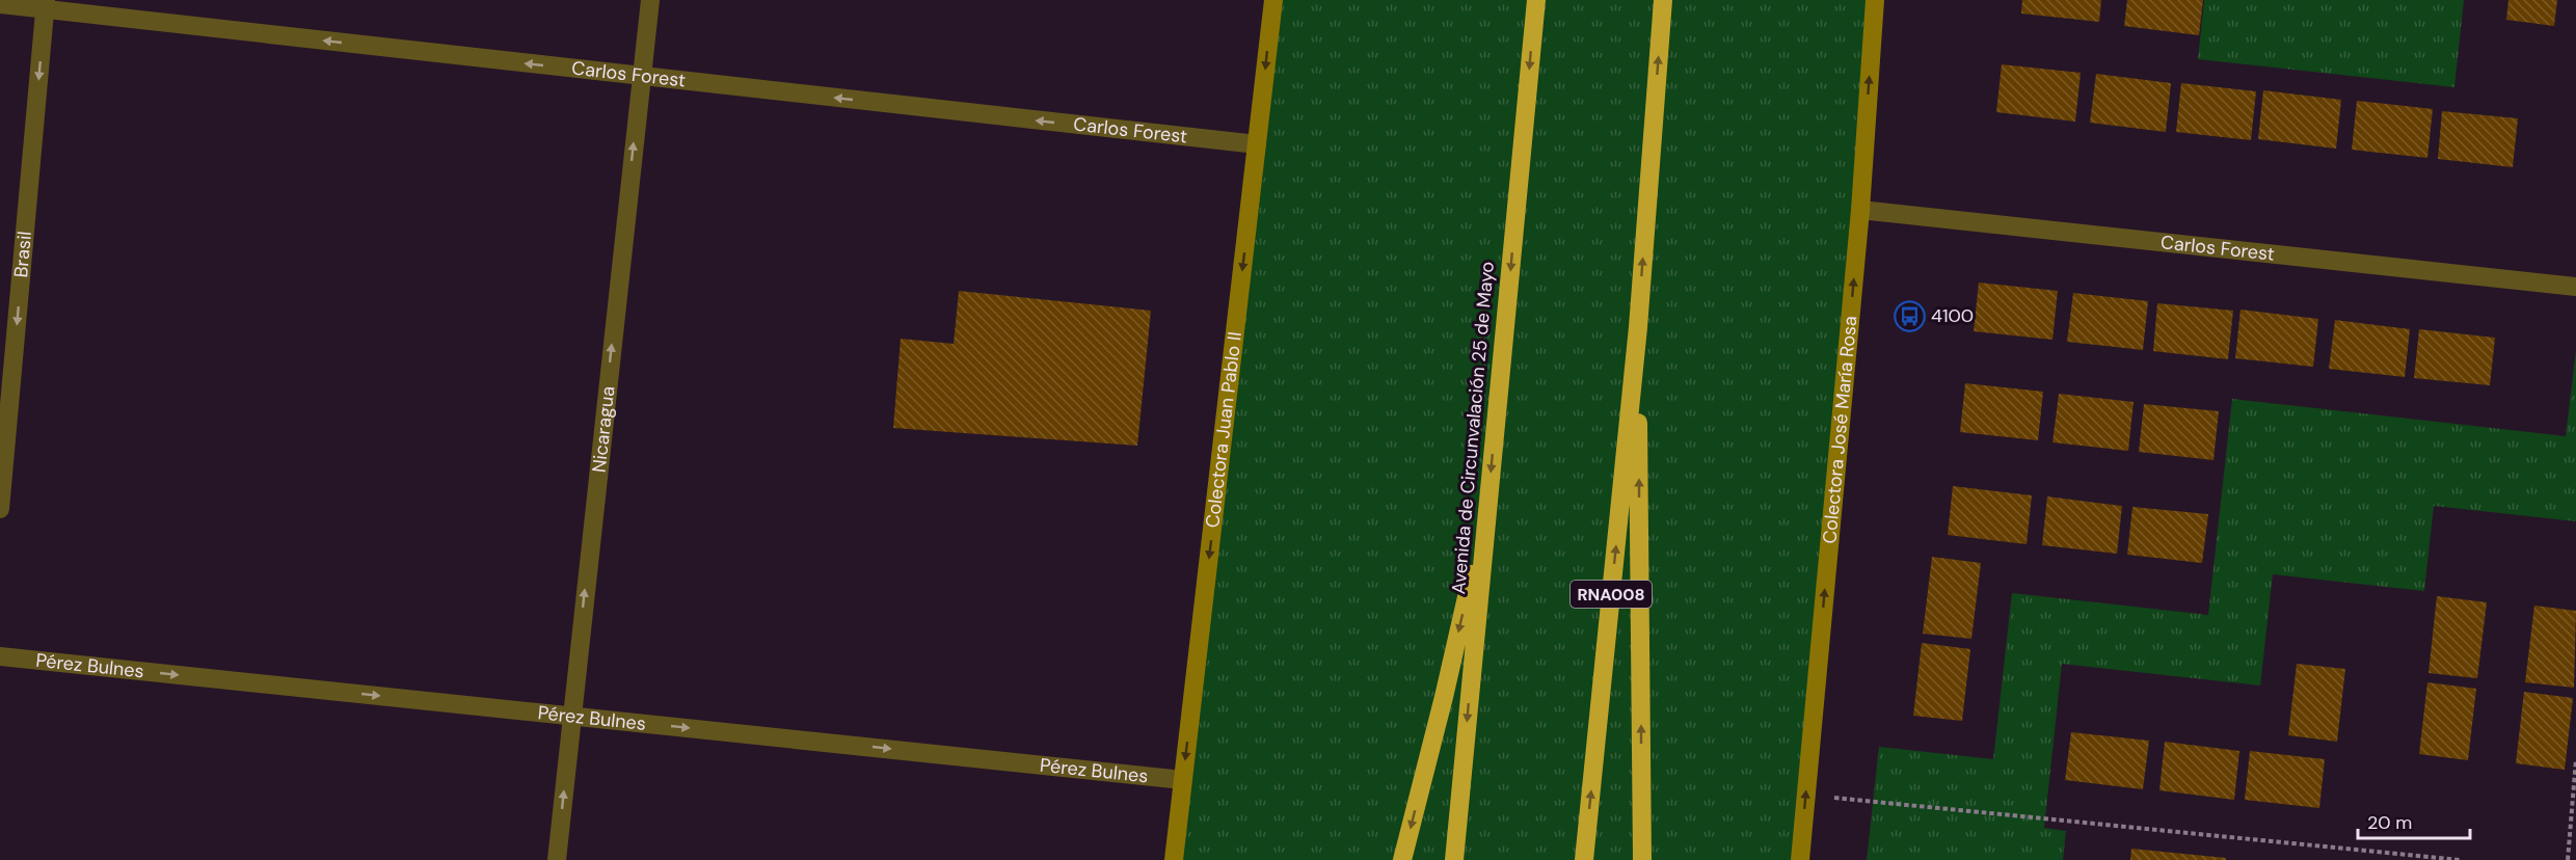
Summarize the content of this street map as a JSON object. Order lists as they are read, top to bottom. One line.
{"streets":{"highway":["Avenida de Circunvalación 25 de Mayo","RNA008"],"main road":["Colectora Juan Pablo II","Colectora José María Rosa"],"street":["Carlos Forest","Brasil","Nicaragua","Pérez Bulnes"]},"crossings":[["Carlos Forest","Brasil"],["Carlos Forest","Nicaragua"],["Carlos Forest","Colectora Juan Pablo II"],["Carlos Forest","Colectora José María Rosa"],["Nicaragua","Pérez Bulnes"],["Colectora Juan Pablo II","Pérez Bulnes"]],"one_way":["Carlos Forest","Brasil","Nicaragua","Colectora Juan Pablo II","Colectora José María Rosa","Pérez Bulnes"],"places":{"bus stop":["4100"]},"scale_bar":"20 m"}
